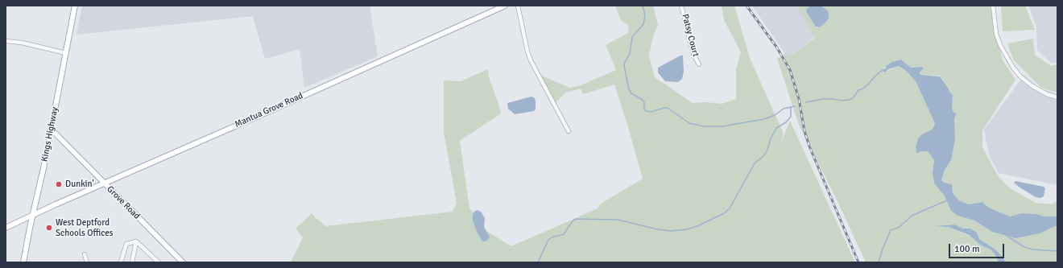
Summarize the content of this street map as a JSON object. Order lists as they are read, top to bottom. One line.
{"streets":{"main road":["Mantua Grove Road","Kings Highway","Grove Road"],"street":["Patsy Court"]},"crossings":[["Mantua Grove Road","Kings Highway"],["Mantua Grove Road","Grove Road"],["Kings Highway","Grove Road"]],"places":["Dunkin'","West Deptford Schools Offices"],"scale_bar":"100 m"}
